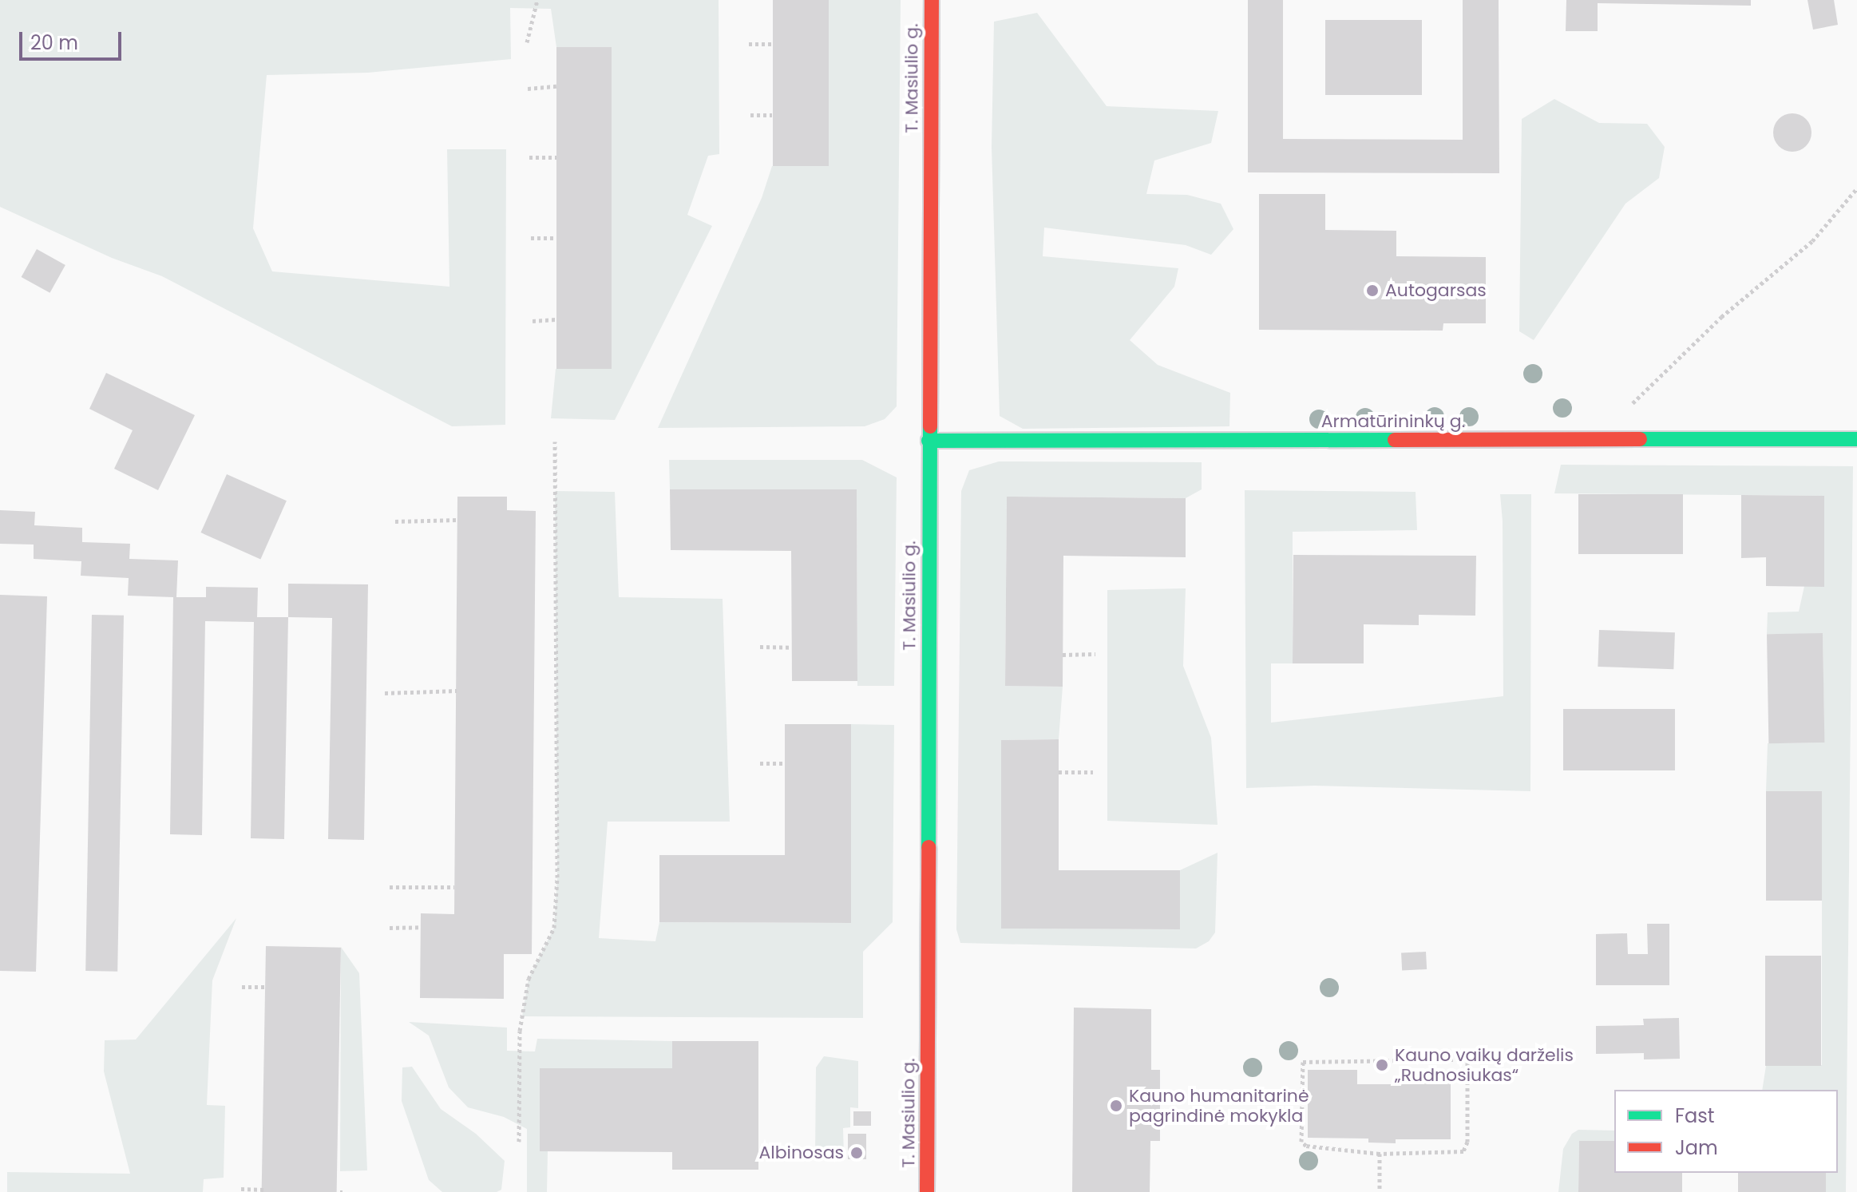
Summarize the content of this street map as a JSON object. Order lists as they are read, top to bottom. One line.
{"streets":{"main road":["T. Masiulio g.","Armatūrininkų g."]},"crossings":[["T. Masiulio g.","Armatūrininkų g."]],"places":["Autogarsas","Kauno vaikų darželis „Rudnosiukas“","Kauno humanitarinė pagrindinė mokykla","Albinosas"],"legend":["Fast","Jam"],"scale_bar":"20 m"}
